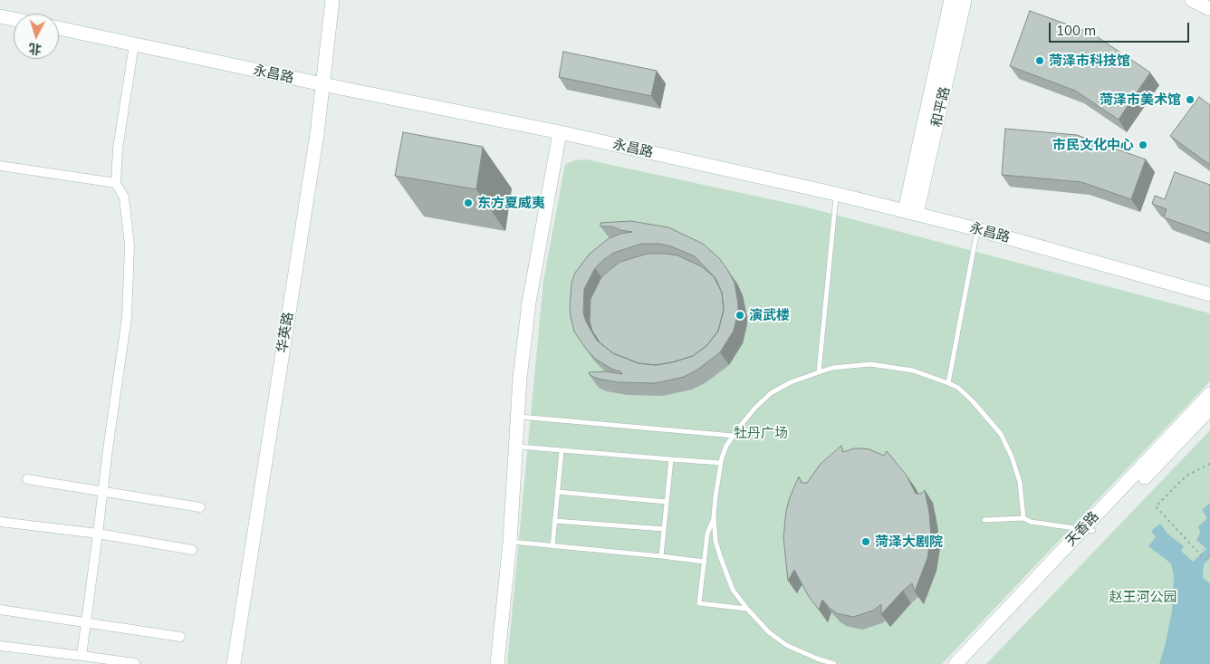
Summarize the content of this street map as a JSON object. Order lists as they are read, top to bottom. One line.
{"streets":{"main road":["永昌路","和平路","华英路","天香路"]},"crossings":[["永昌路","和平路"],["永昌路","华英路"]],"parks":["牡丹广场","赵王河公园"],"places":["菏泽市科技馆","菏泽市美术馆","市民文化中心","东方夏威夷","演武楼","菏泽大剧院"],"scale_bar":"100 m","north":"bottom"}
